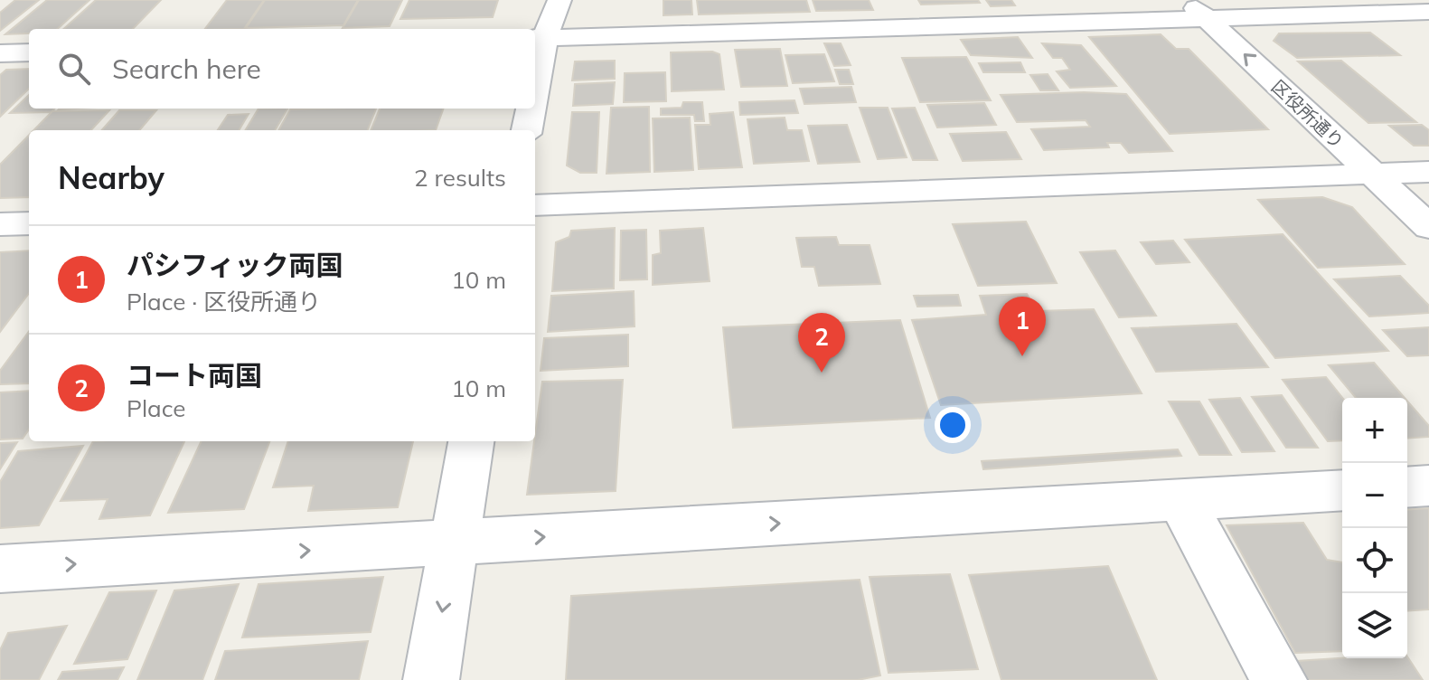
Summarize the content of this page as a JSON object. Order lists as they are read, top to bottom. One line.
{"streets":{"street":["区役所通り"]},"one_way":["区役所通り"],"page":{"search":"Search here","heading":["Nearby","2 results"],"list":[{"mark":"1","name":"パシフィック両国","note":"Place · 区役所通り","value":"10 m"},{"mark":"2","name":"コート両国","note":"Place","value":"10 m"}],"pins":["1","2"],"map_buttons":["+","−"]}}
